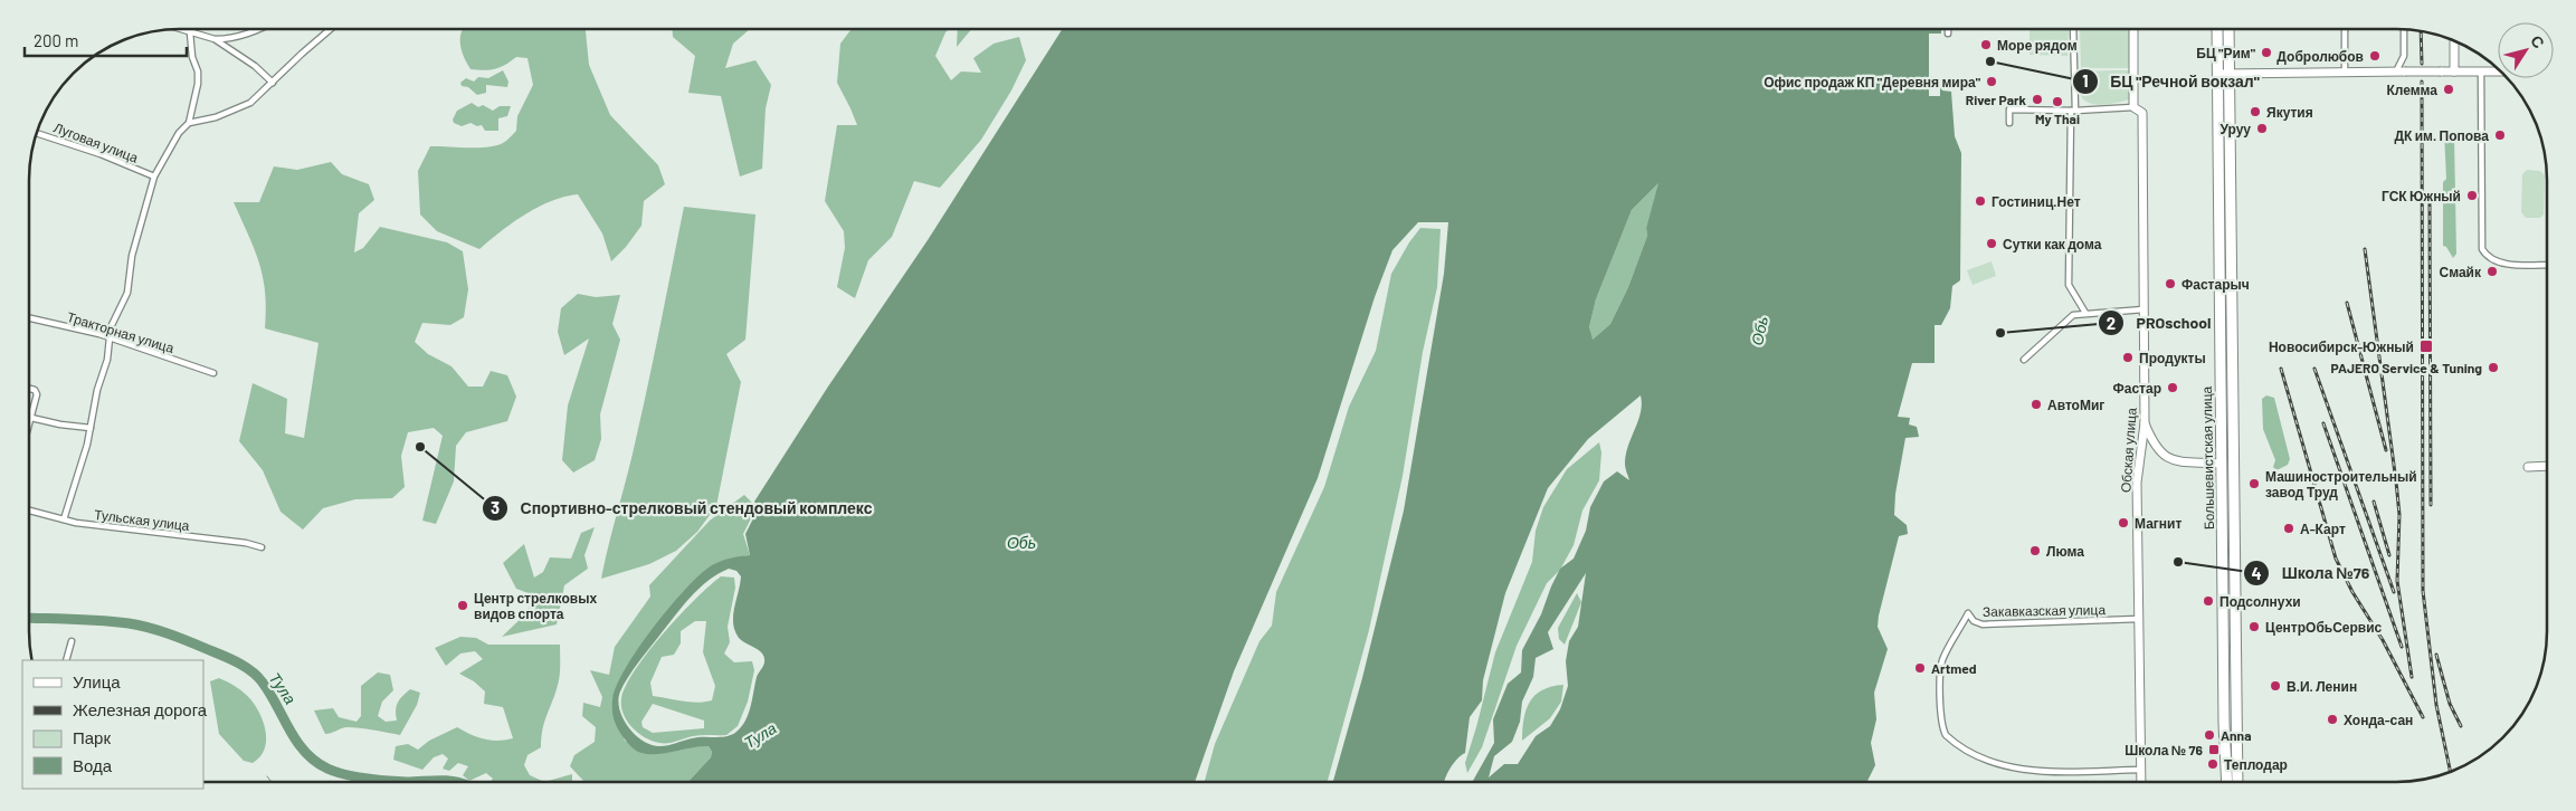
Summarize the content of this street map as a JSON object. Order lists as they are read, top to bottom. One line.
{"streets":{"highway":["Большевистская улица"],"street":["Луговая улица","Тракторная улица","Обская улица","Тульская улица","Закавказская улица"]},"crossings":[["Обская улица","Закавказская улица"]],"water":["Обь","Тула"],"places":{"other":["Море рядом","БЦ \"Рим\"","Добролюбов","БЦ \"Речной вокзал\"","Офис продаж КП \"Деревня мира\"","Клемма","River Park","My Thai","Якутия","Уруу","ДК им. Попова","ГСК Южный","Гостиниц.Нет","Сутки как дома","Смайк","Фастарыч","PROschool","Продукты","PAJERO Service & Tuning","Фастар","АвтоМиг","Спортивно-стрелковый стендовый комплекс","Машиностроительный завод Труд","Магнит","А-Карт","Люма","Школа №76","Подсолнухи","Центр стрелковых видов спорта","ЦентрОбьСервис","Artmed","В.И. Ленин","Хонда-сан","Anna","Теплодар"],"transit":["Новосибирск-Южный","Школа № 76"]},"legend":["Улица","Железная дорога","Парк","Вода"],"scale_bar":"200 m","north":"top right"}
